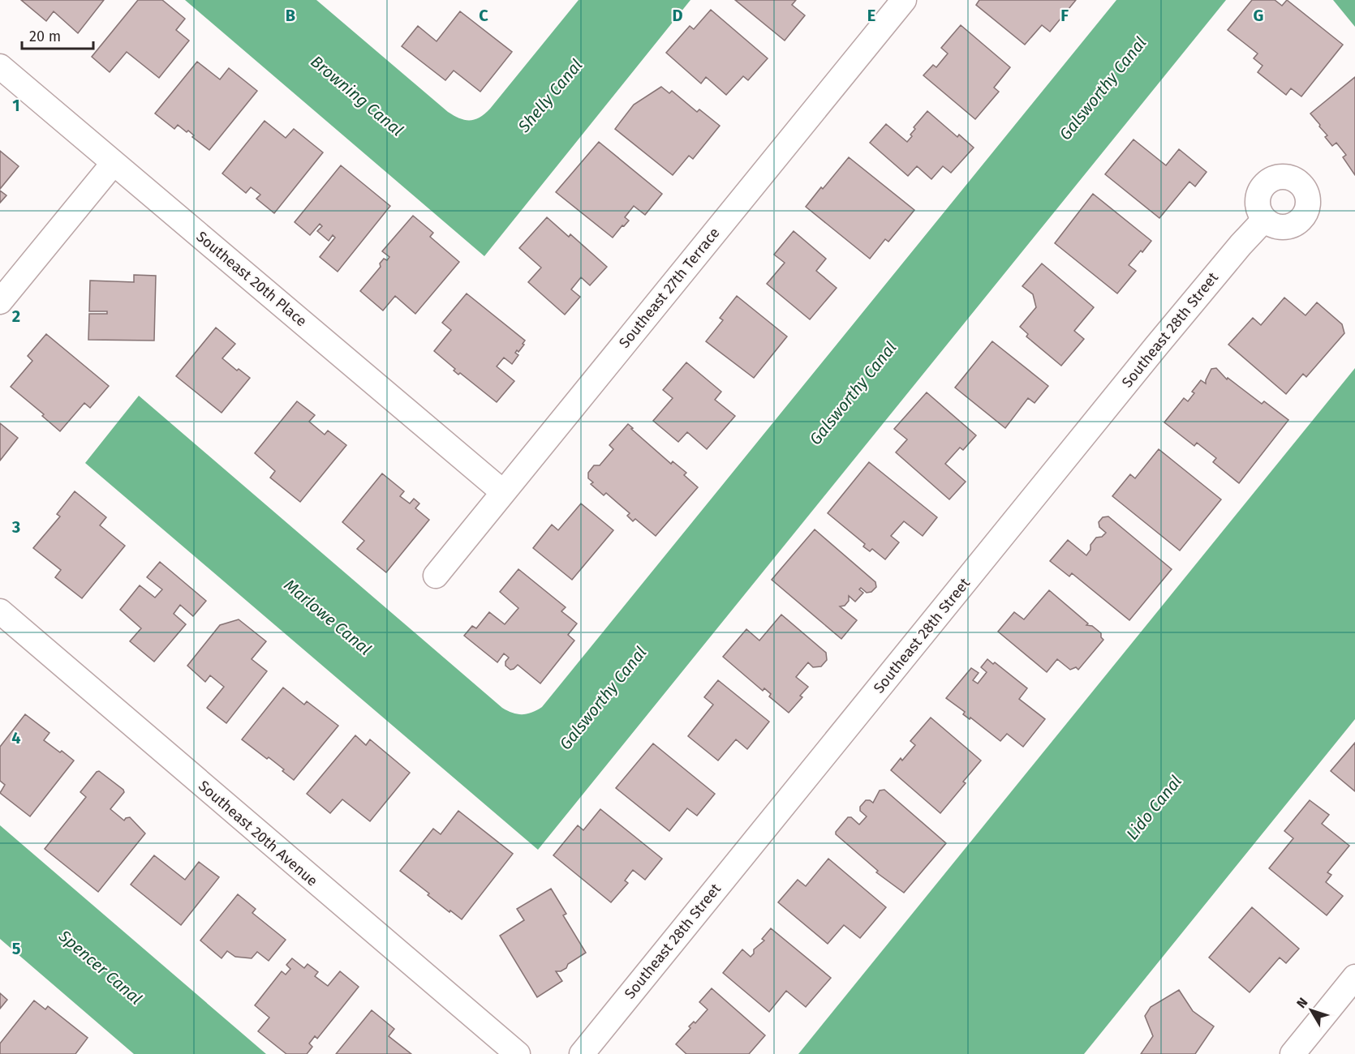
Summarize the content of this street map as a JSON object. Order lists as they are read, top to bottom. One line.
{"streets":{"street":["Southeast 20th Place","Southeast 27th Terrace","Southeast 28th Street","Southeast 20th Avenue"]},"crossings":[["Southeast 20th Place","Southeast 27th Terrace"]],"water":["Galsworthy Canal","Browning Canal","Shelly Canal","Marlowe Canal","Lido Canal","Spencer Canal"],"scale_bar":"20 m","north":"top left","grid":{"columns":["B","C","D","E","F","G"],"rows":["1","2","3","4","5"]}}
